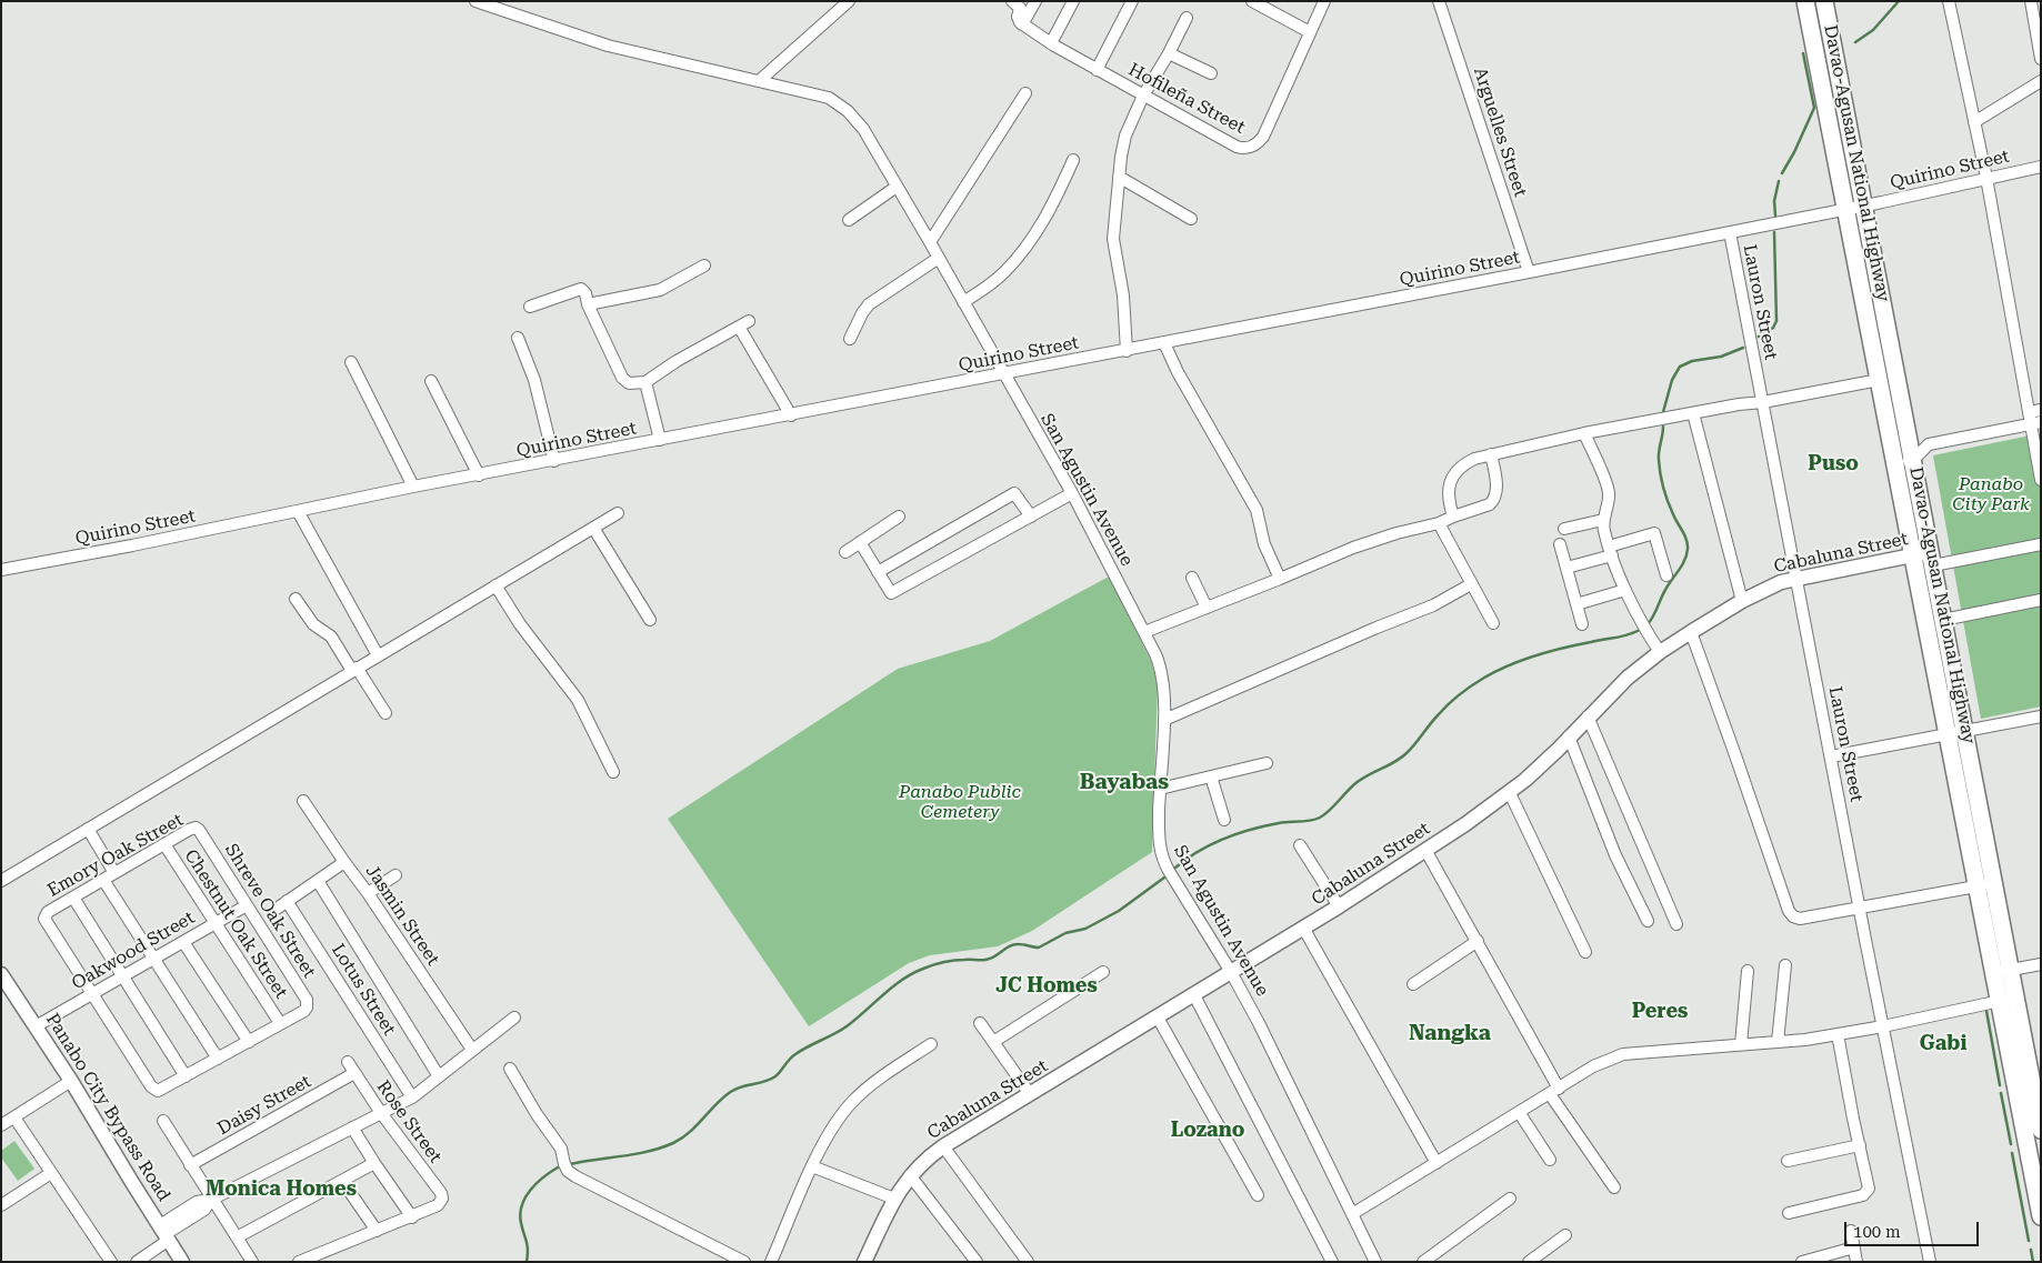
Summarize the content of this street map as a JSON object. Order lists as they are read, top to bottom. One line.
{"streets":{"highway":["Davao-Agusan National Highway"],"main road":["Cabaluna Street","Panabo City Bypass Road"],"street":["Hofileña Street","Arguelles Street","Quirino Street","Lauron Street","San Agustin Avenue","Emory Oak Street","Shreve Oak Street","Jasmin Street","Chestnut Oak Street","Oakwood Street","Lotus Street","Daisy Street","Rose Street"]},"crossings":[["Arguelles Street","Quirino Street"],["Davao-Agusan National Highway","Quirino Street"],["Davao-Agusan National Highway","Cabaluna Street"],["Quirino Street","Lauron Street"],["Quirino Street","San Agustin Avenue"],["Lauron Street","Cabaluna Street"],["San Agustin Avenue","Cabaluna Street"],["Emory Oak Street","Shreve Oak Street"],["Emory Oak Street","Chestnut Oak Street"],["Emory Oak Street","Oakwood Street"],["Shreve Oak Street","Chestnut Oak Street"],["Shreve Oak Street","Oakwood Street"],["Chestnut Oak Street","Oakwood Street"],["Oakwood Street","Panabo City Bypass Road"],["Daisy Street","Rose Street"]],"districts":["Puso","Bayabas","JC Homes","Peres","Nangka","Gabi","Lozano","Monica Homes"],"parks":["Panabo City Park","Panabo Public Cemetery"],"scale_bar":"100 m"}
